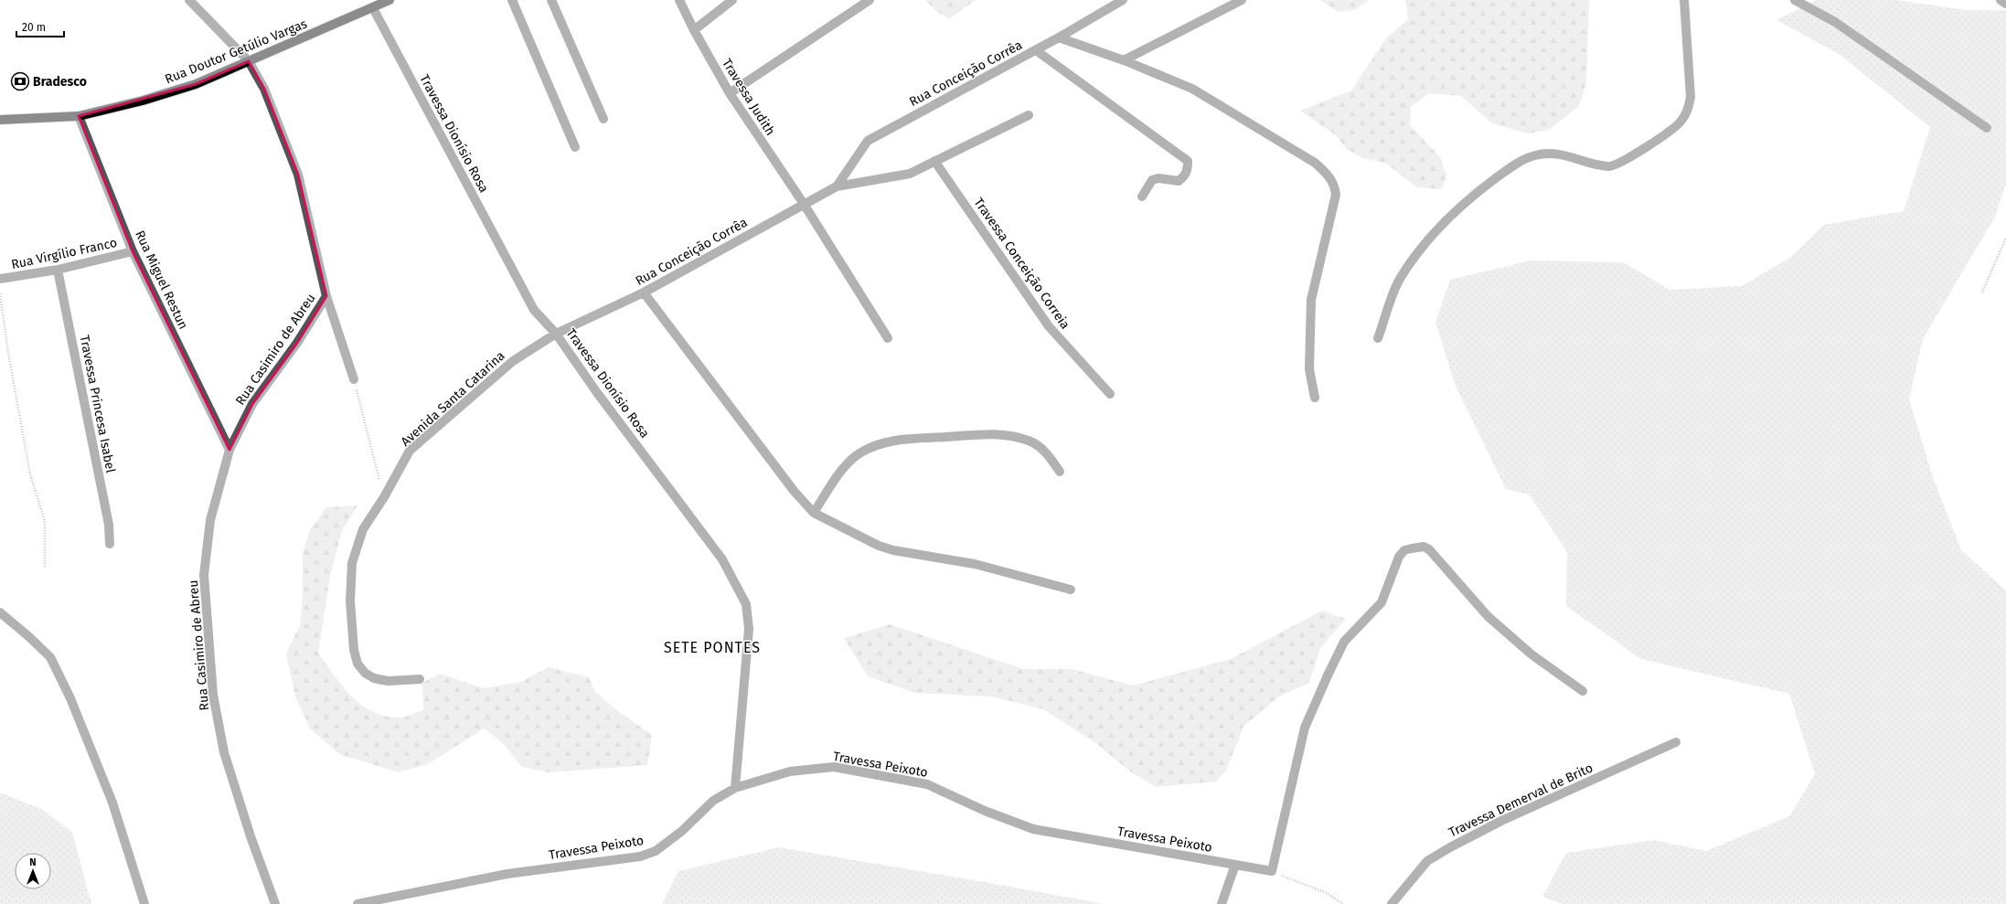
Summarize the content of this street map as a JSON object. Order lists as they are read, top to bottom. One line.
{"streets":{"main road":["Rua Doutor Getúlio Vargas"],"street":["Rua Conceição Corrêa","Travessa Judith","Travessa Dionísio Rosa","Rua Virgílio Franco","Travessa Conceição Correia","Rua Miguel Restun","Rua Casimiro de Abreu","Avenida Santa Catarina","Travessa Princesa Isabel","Travessa Peixoto","Travessa Demerval de Brito"]},"crossings":[["Rua Doutor Getúlio Vargas","Travessa Dionísio Rosa"],["Rua Doutor Getúlio Vargas","Rua Miguel Restun"],["Rua Doutor Getúlio Vargas","Rua Casimiro de Abreu"],["Rua Conceição Corrêa","Travessa Judith"],["Rua Conceição Corrêa","Travessa Dionísio Rosa"],["Rua Conceição Corrêa","Travessa Conceição Correia"],["Rua Conceição Corrêa","Avenida Santa Catarina"],["Travessa Dionísio Rosa","Avenida Santa Catarina"],["Travessa Dionísio Rosa","Travessa Peixoto"],["Rua Virgílio Franco","Rua Miguel Restun"],["Rua Virgílio Franco","Travessa Princesa Isabel"],["Rua Miguel Restun","Rua Casimiro de Abreu"]],"districts":["SETE PONTES"],"places":{"bank":["Bradesco"]},"scale_bar":"20 m","north":"top"}
